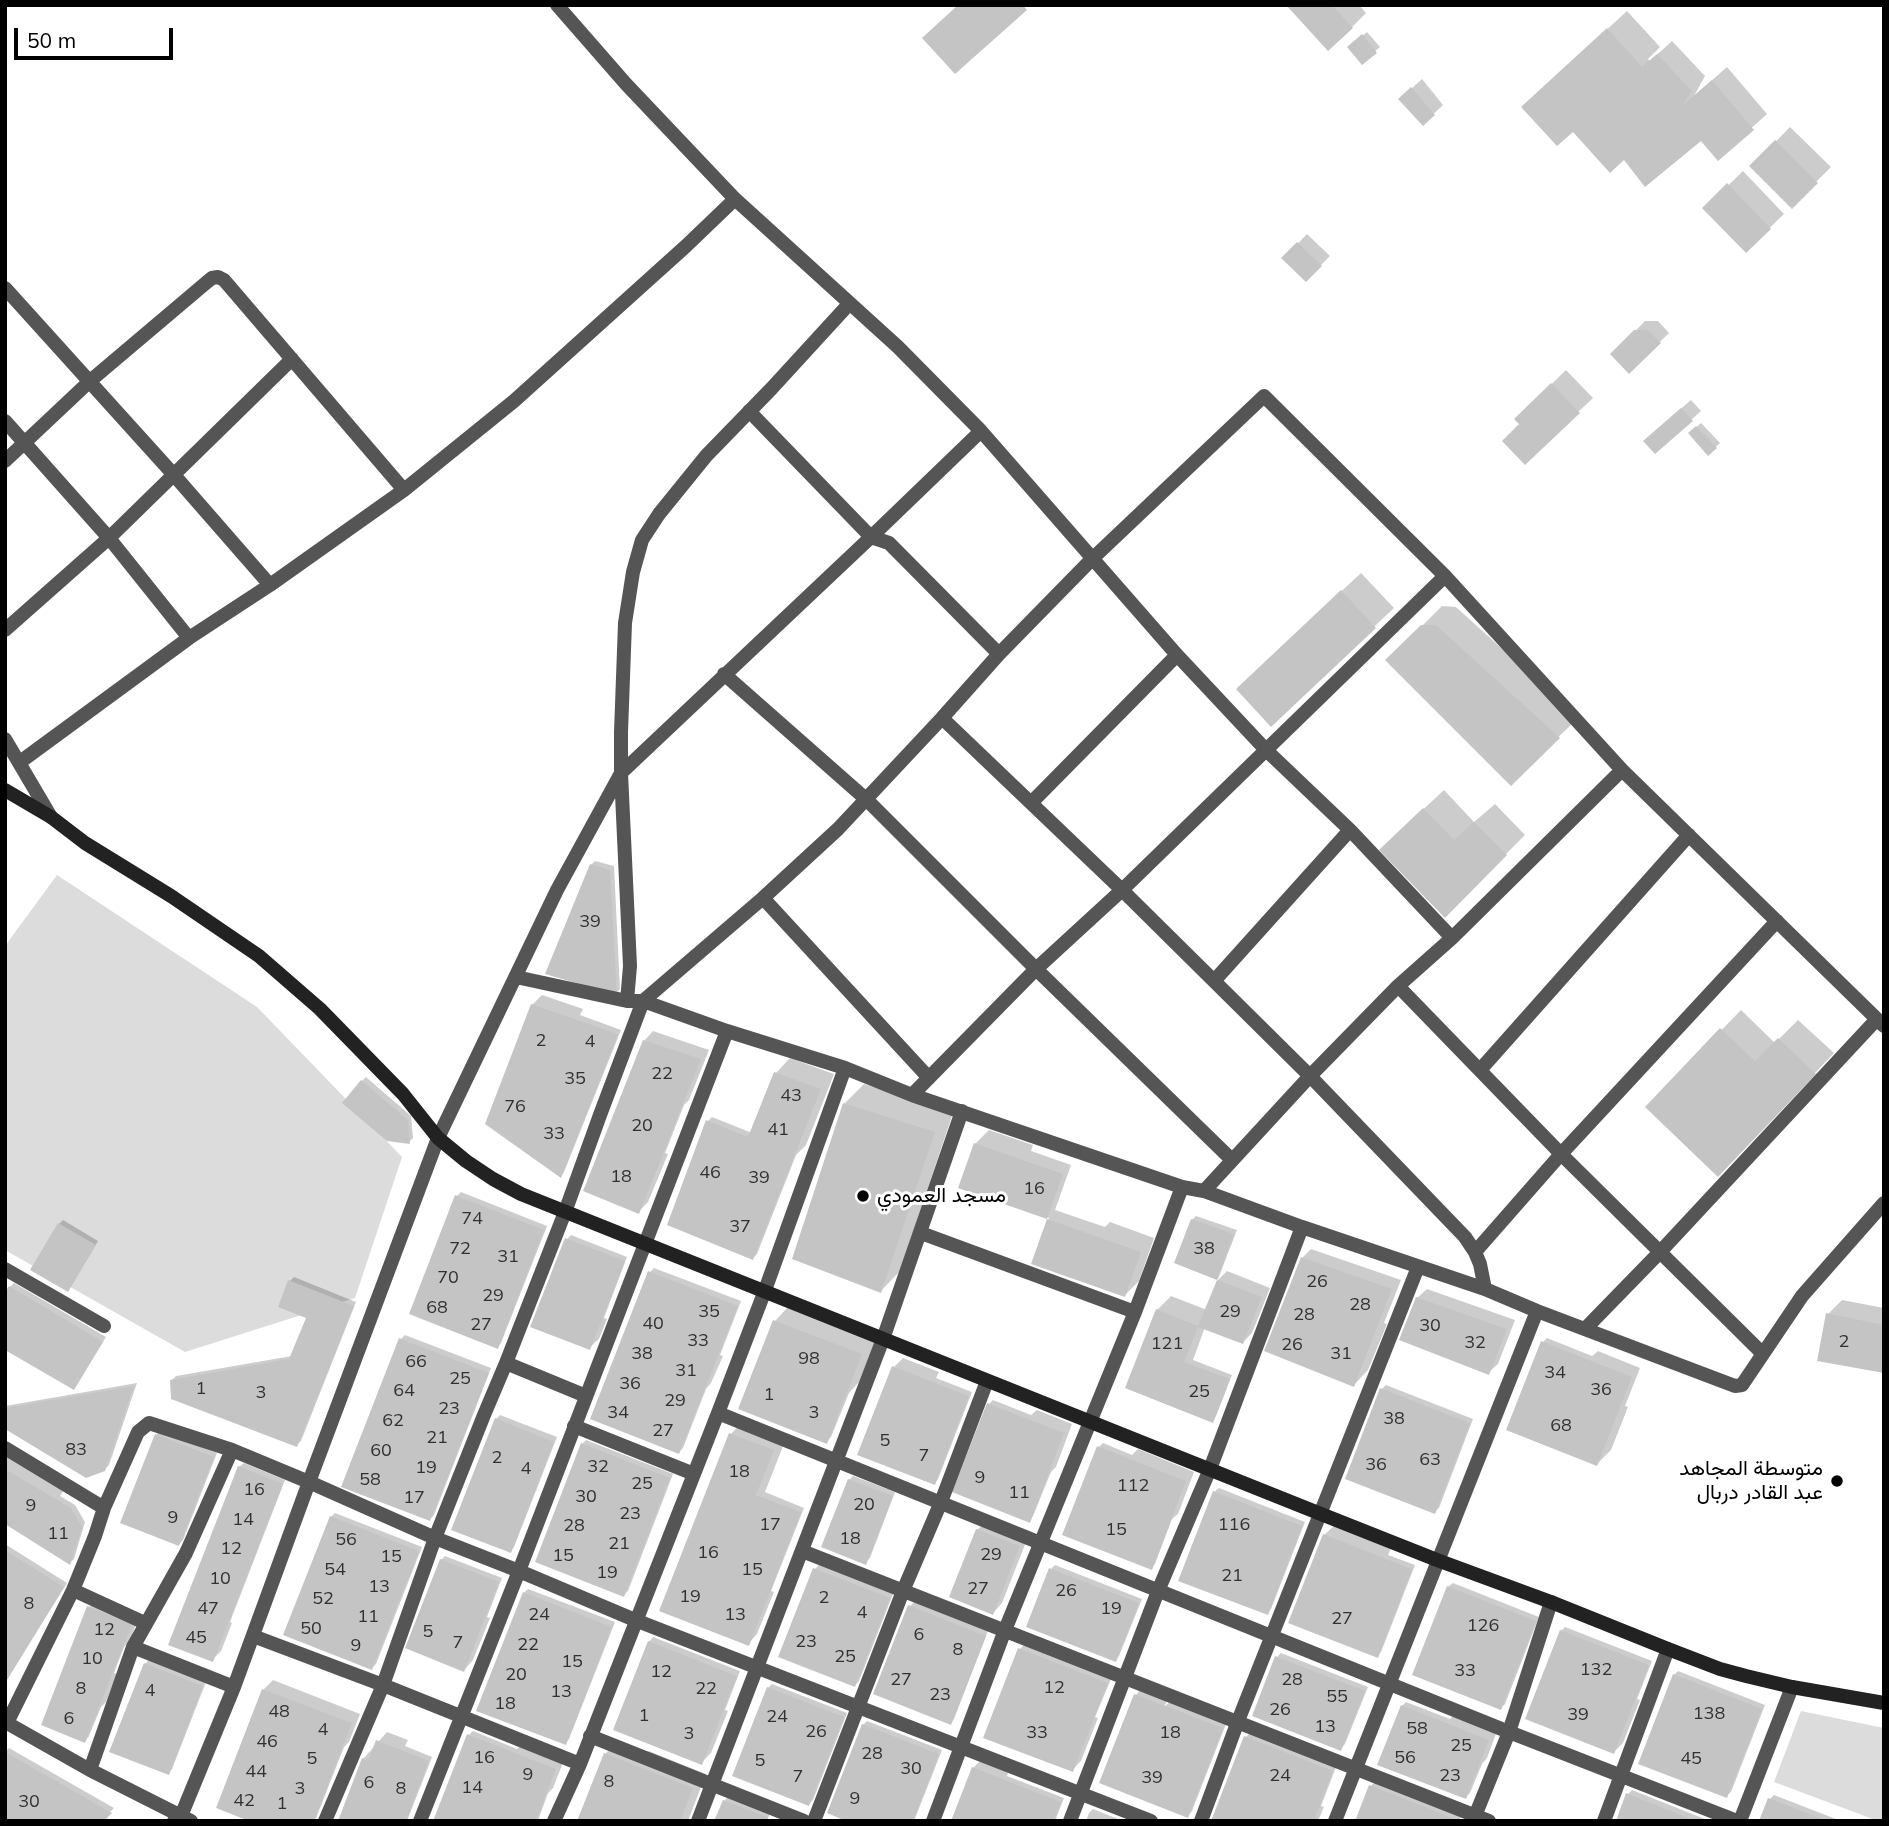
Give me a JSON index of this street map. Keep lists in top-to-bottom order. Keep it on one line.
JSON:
{"places":["مسجد العمودي","متوسطة المجاهد عبد القادر دربال"],"house_numbers":["39","2","4","22","35","43","76","20","41","33","46","18","39","16","74","37","72","38","31","70","26","29","28","68","35","29","28","40","27","30","33","2","32","121","26","38","31","98","66","31","34","25","36","1","36","64","25","3","1","29","23","34","3","38","62","68","27","21","5","83","60","7","2","63","36","32","19","4","18","9","58","25","112","16","11","30","17","20","9","23","9","14","17","116","28","15","11","18","56","21","12","16","29","15","15","54","15","19","21","10","13","27","26","19","2","52","8","47","19","4","24","13","11","27","126","50","12","5","6","45","23","7","22","9","8","25","10","15","132","33","12","20","27","28","12","8","22","4","13","23","55","18","26","48","138","39","1","24","6","13","58","4","26","33","18","3","46","25","28","16","56","5","45","5","30","44","9","24","23","7","39","8","6","14","3","8","9","42","30","1"],"scale_bar":"50 m"}
